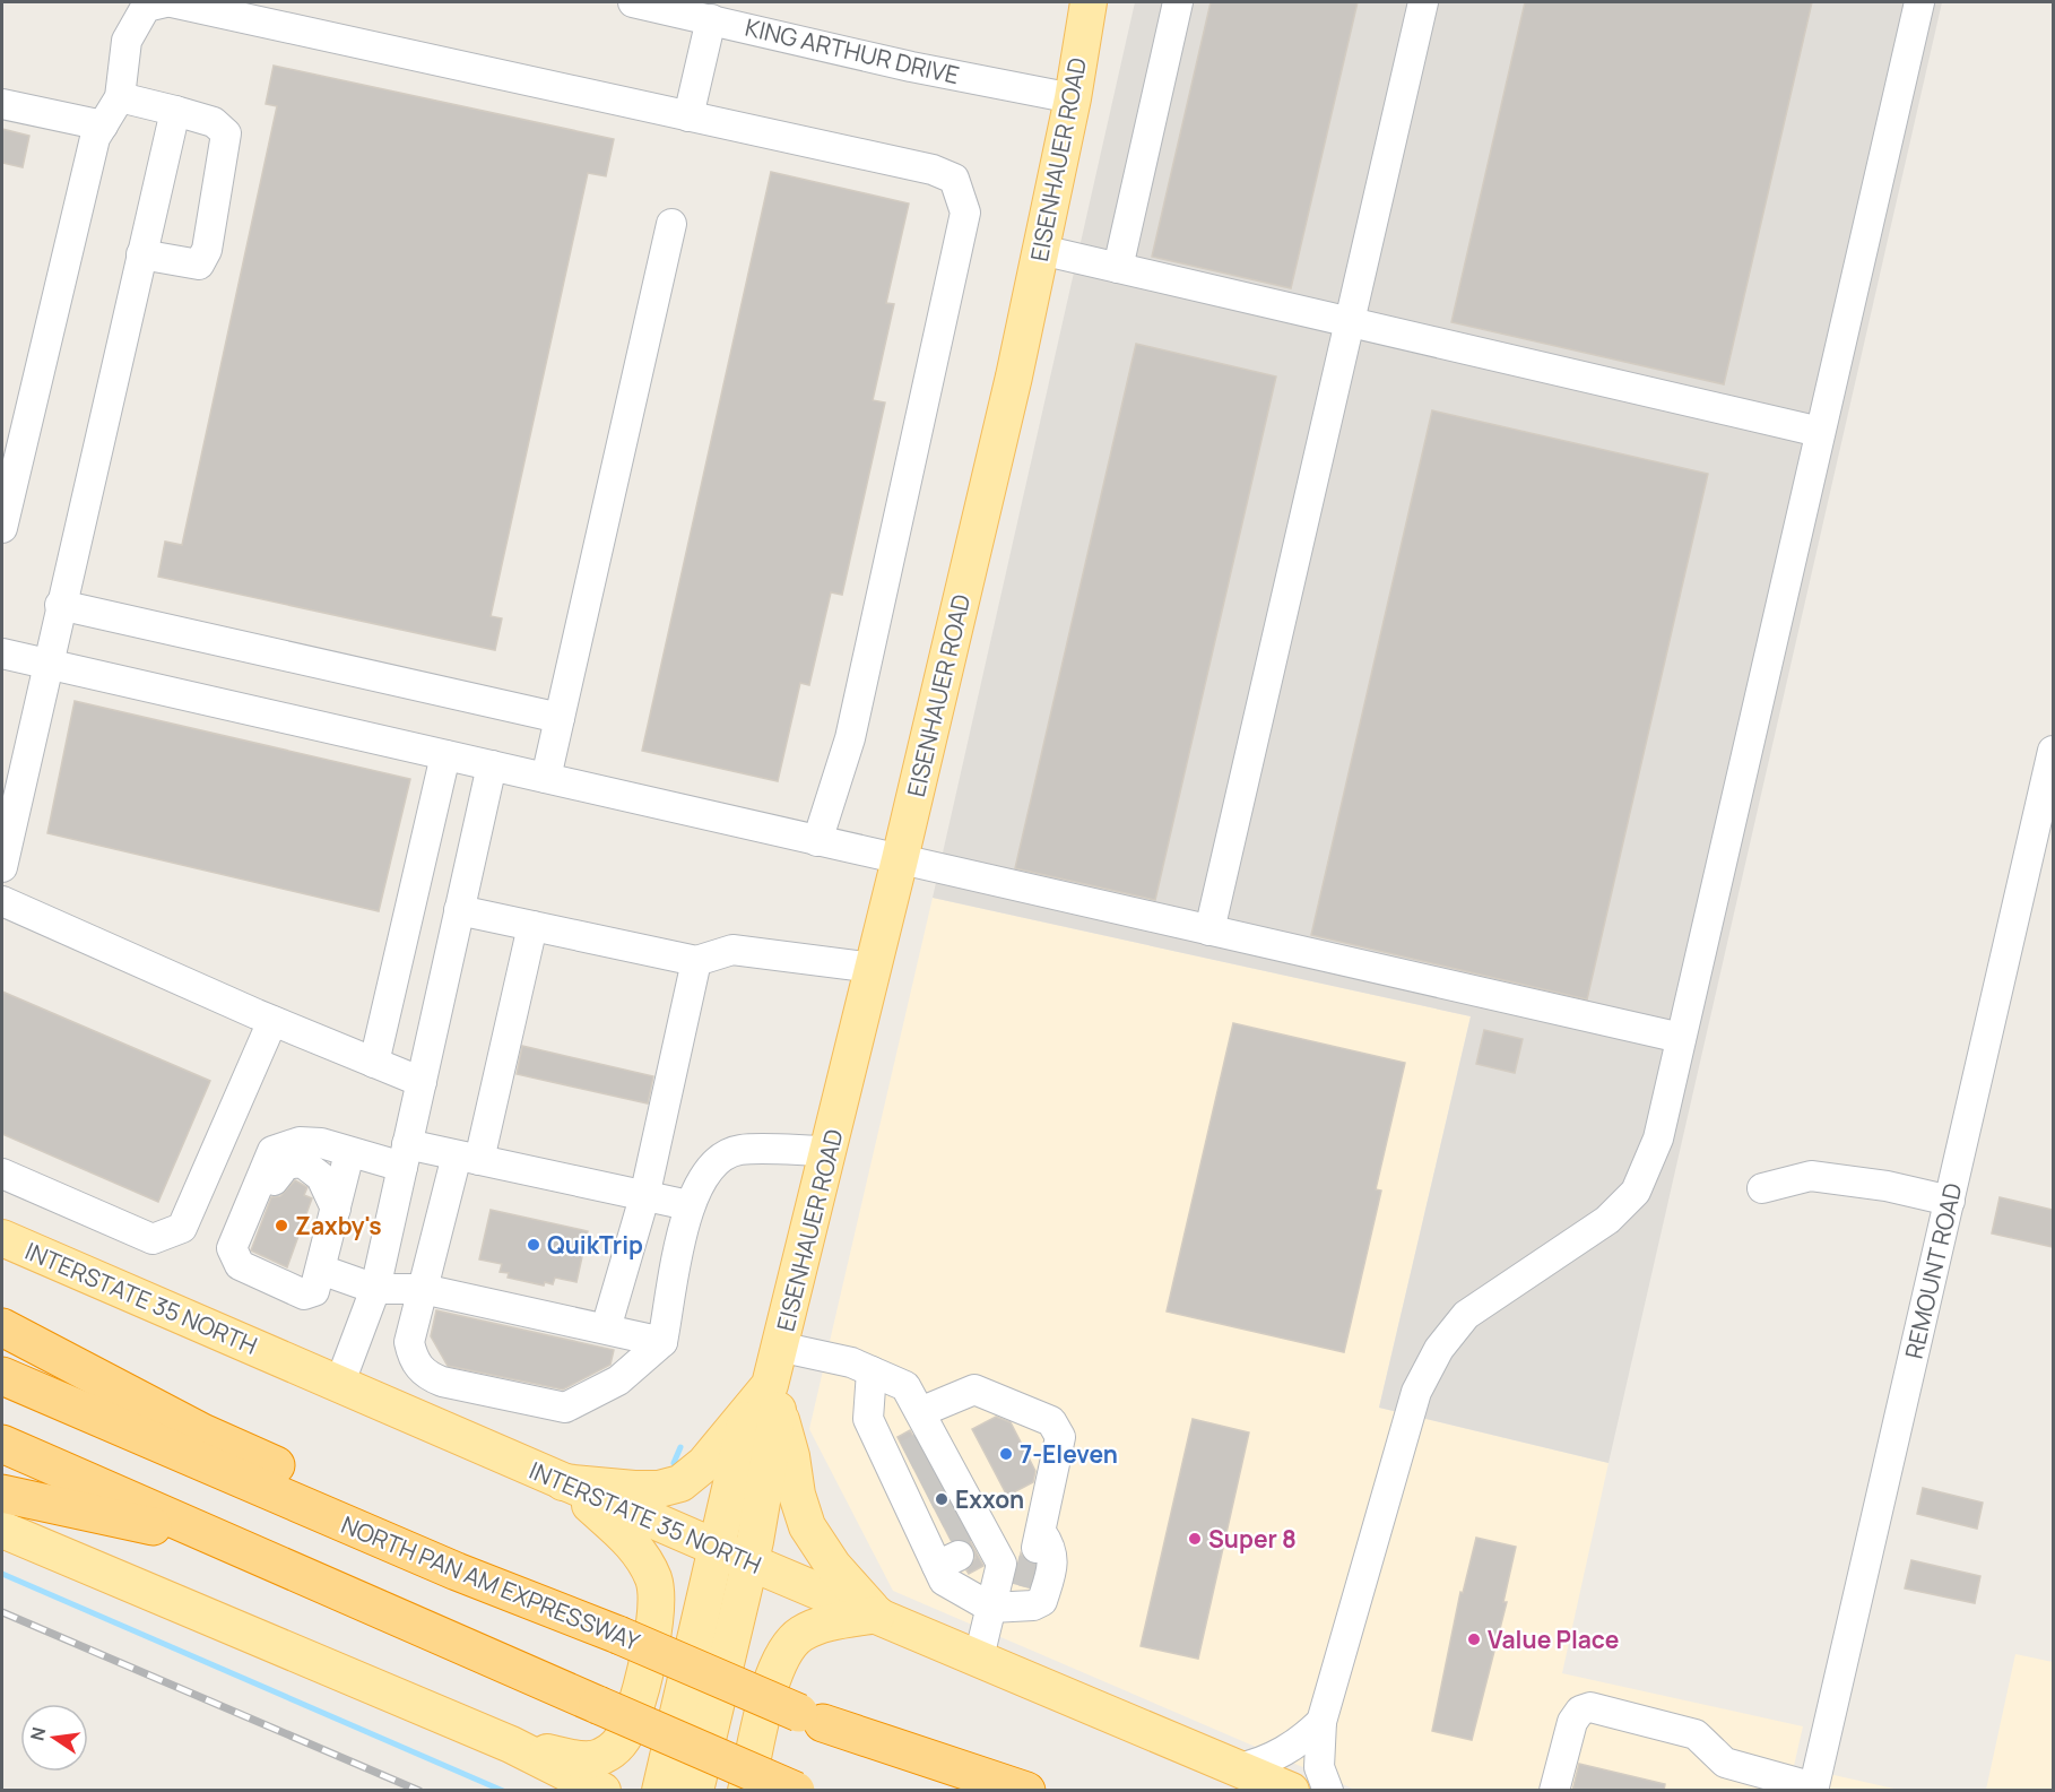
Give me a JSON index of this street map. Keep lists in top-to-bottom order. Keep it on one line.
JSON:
{"streets":{"highway":["NORTH PAN AM EXPRESSWAY"],"main road":["EISENHAUER ROAD","INTERSTATE 35 NORTH"],"street":["KING ARTHUR DRIVE","REMOUNT ROAD"]},"crossings":[["KING ARTHUR DRIVE","EISENHAUER ROAD"],["EISENHAUER ROAD","INTERSTATE 35 NORTH"]],"places":["Zaxby's","QuikTrip","7-Eleven","Exxon","Super 8","Value Place"],"north":"left"}
